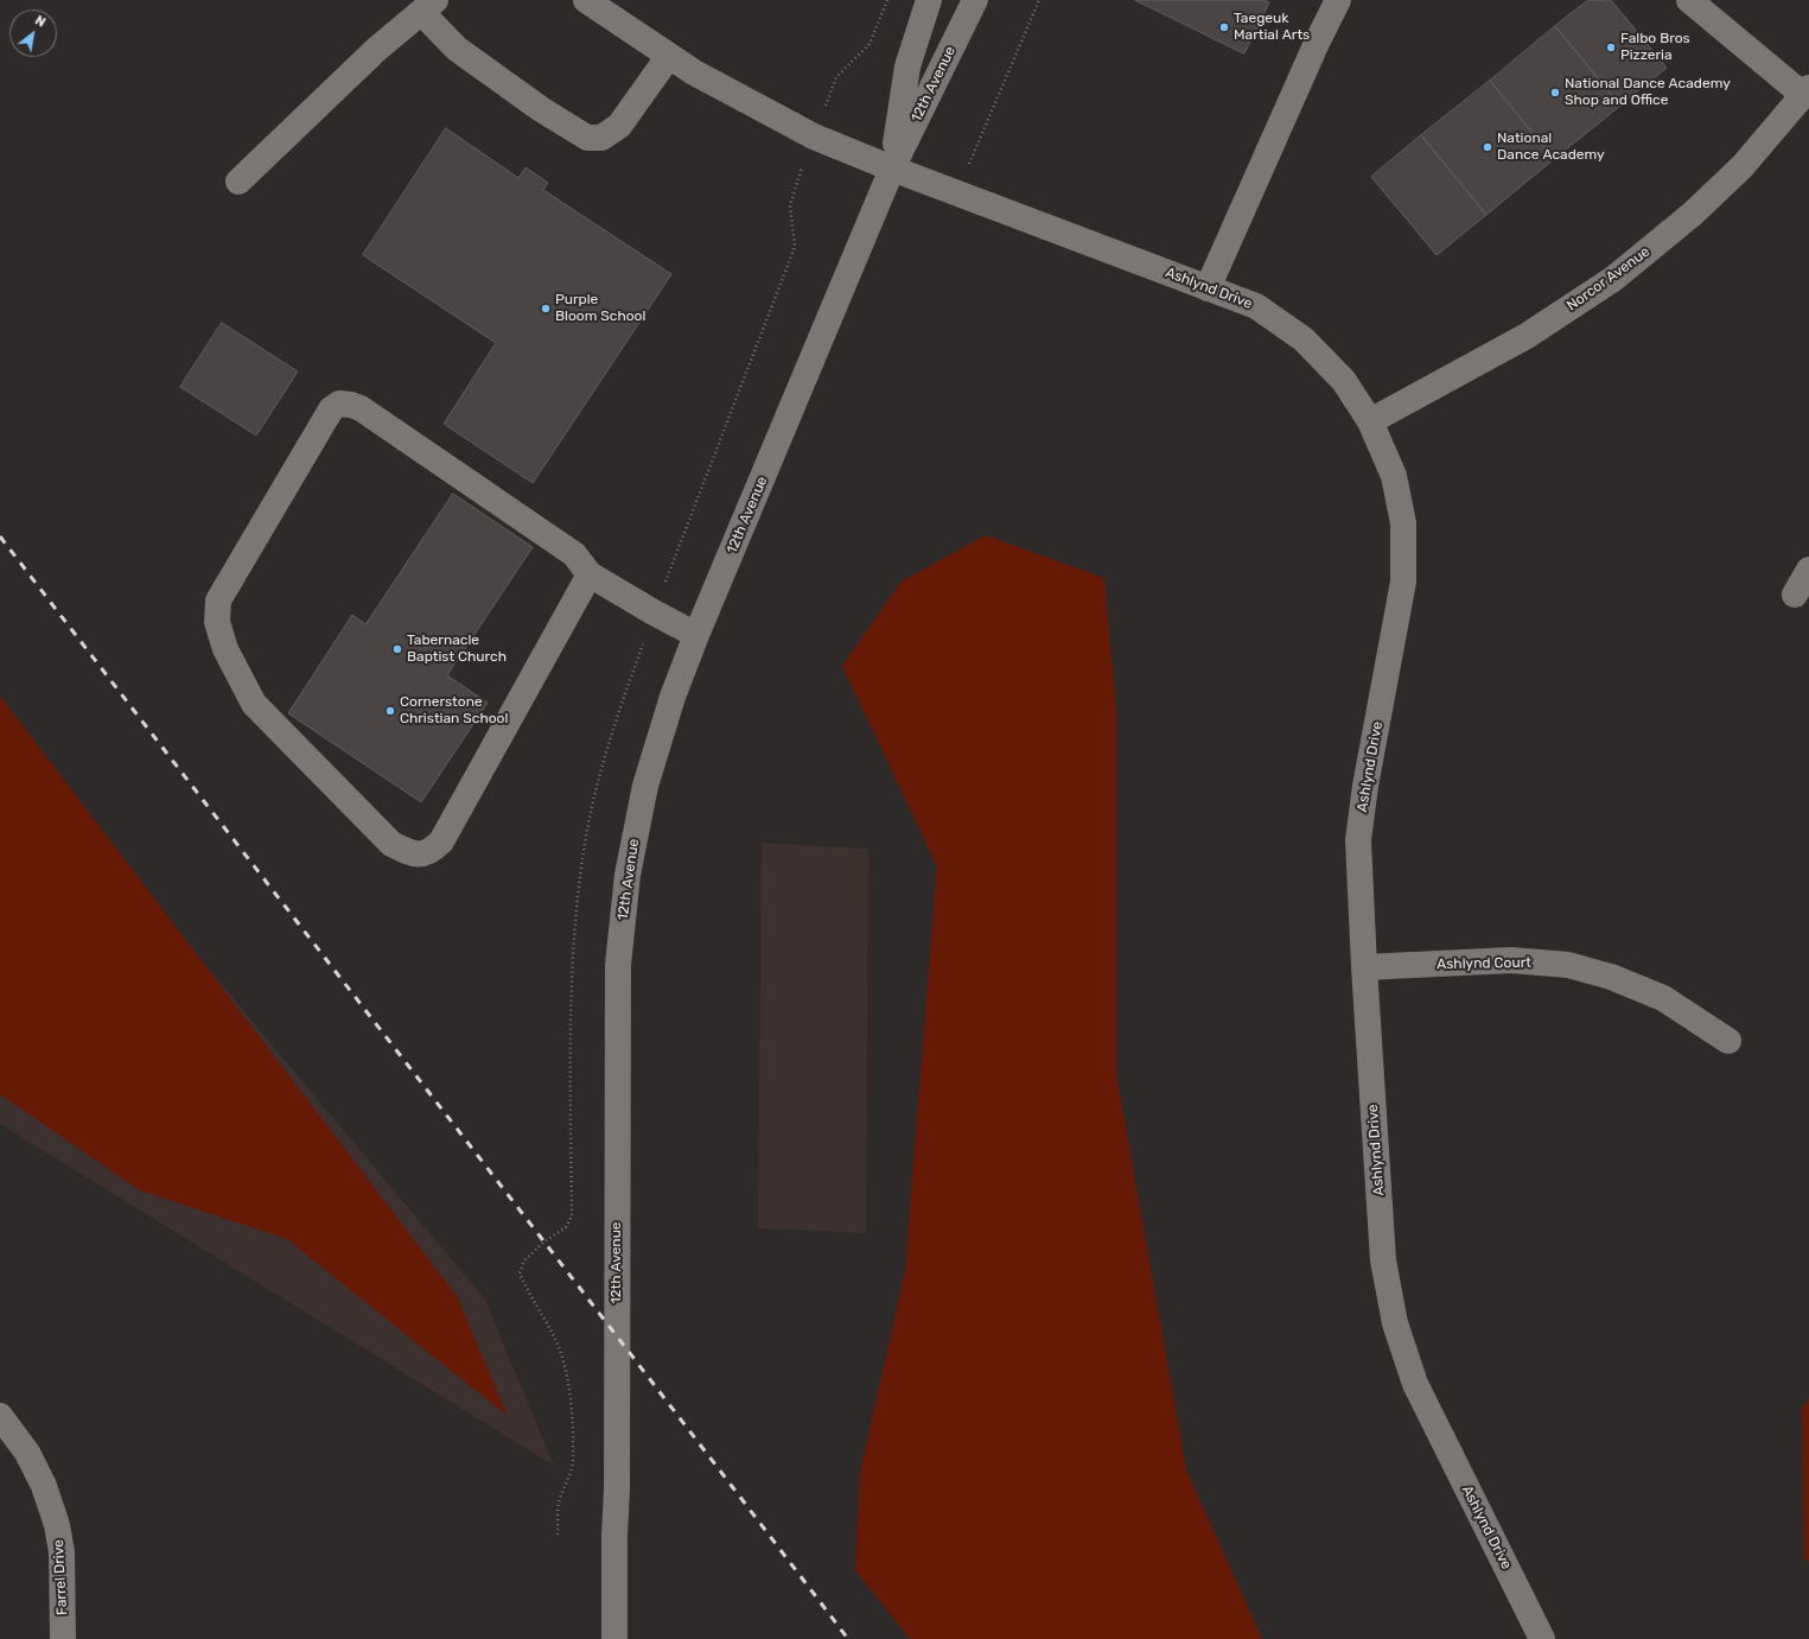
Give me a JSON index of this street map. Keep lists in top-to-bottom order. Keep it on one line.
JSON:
{"streets":{"street":["12th Avenue","Norcor Avenue","Ashlynd Drive","Ashlynd Court","Farrel Drive"]},"crossings":[["12th Avenue","Ashlynd Drive"],["Norcor Avenue","Ashlynd Drive"],["Ashlynd Drive","Ashlynd Court"]],"places":["Taegeuk Martial Arts","Falbo Bros Pizzeria","National Dance Academy Shop and Office","National Dance Academy","Purple Bloom School","Tabernacle Baptist Church","Cornerstone Christian School"],"north":"top right"}
